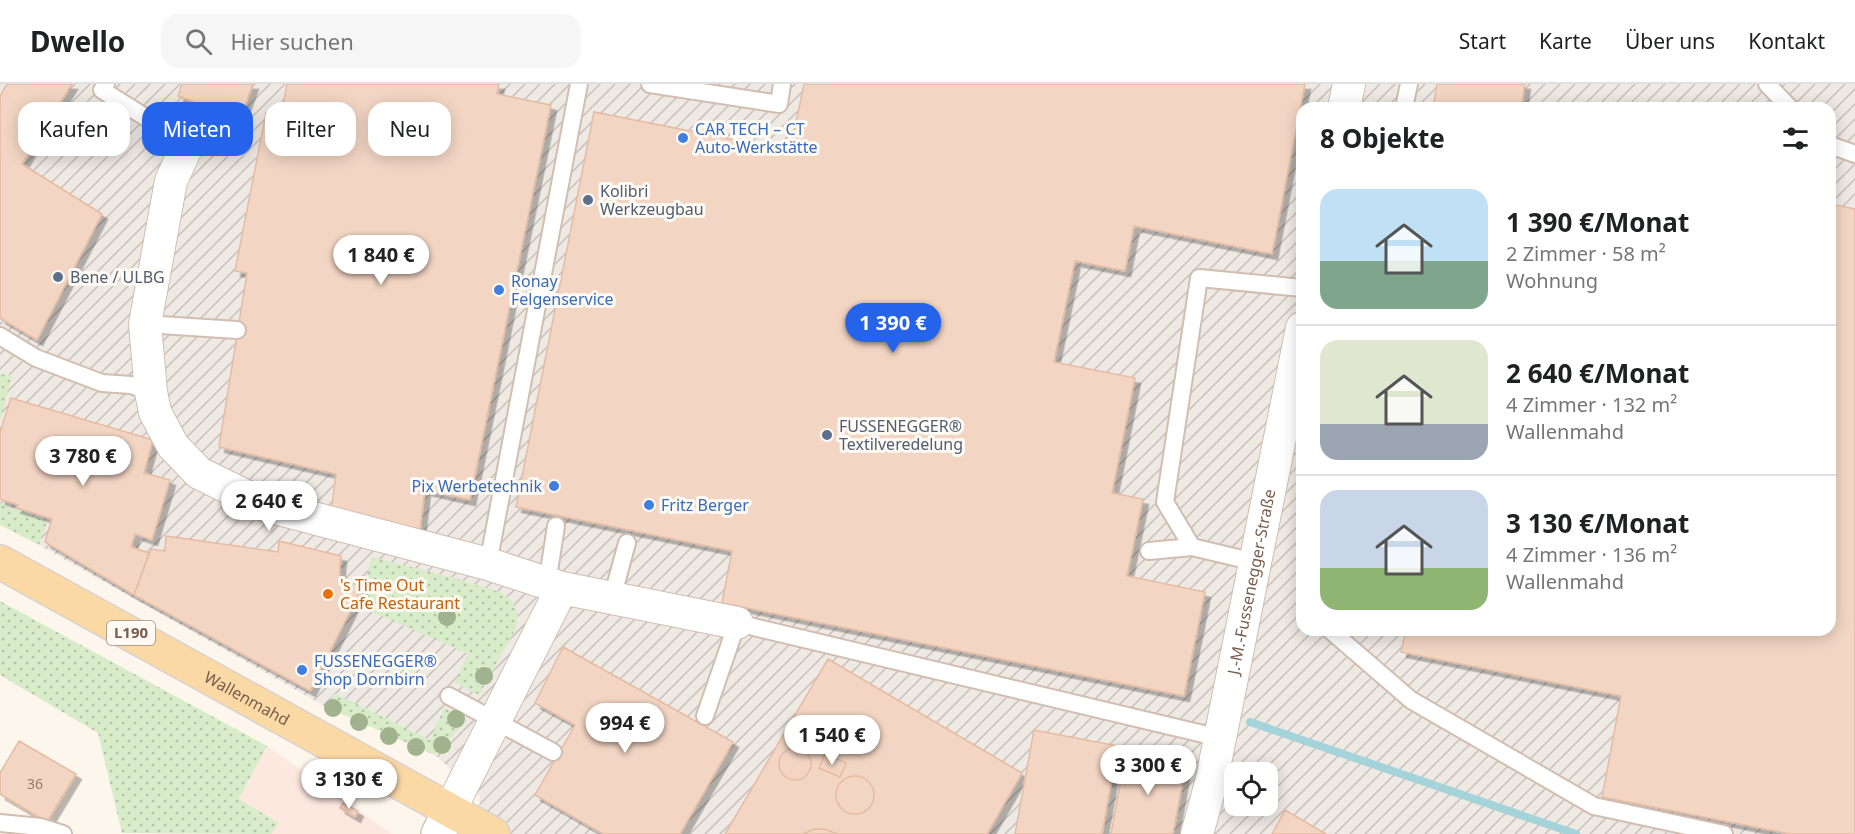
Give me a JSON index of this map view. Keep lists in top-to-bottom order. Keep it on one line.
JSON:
{"streets":{"main road":["L190","Wallenmahd"],"street":["J.-M.-Fussenegger-Straße"]},"places":["CAR TECH – CT Auto-Werkstätte","Kolibri Werkzeugbau","Bene / ULBG","Ronay Felgenservice","FUSSENEGGER® Textilveredelung","Pix Werbetechnik","Fritz Berger","'s Time Out Cafe Restaurant","FUSSENEGGER® Shop Dornbirn"],"house_numbers":["36"],"page":{"header":"Dwello","search":"Hier suchen","nav":["Start","Karte","Über uns","Kontakt"],"chip":["Kaufen","Mieten","Filter","Neu"],"heading":"8 Objekte","list":[{"name":"1 390 €/Monat","note":"2 Zimmer · 58 m² · Wohnung"},{"name":"2 640 €/Monat","note":"4 Zimmer · 132 m² · Wallenmahd"},{"name":"3 130 €/Monat","note":"4 Zimmer · 136 m² · Wallenmahd"}],"price":["1 840 €","1 390 €","3 780 €","2 640 €","994 €","1 540 €","3 300 €","3 130 €"]}}
